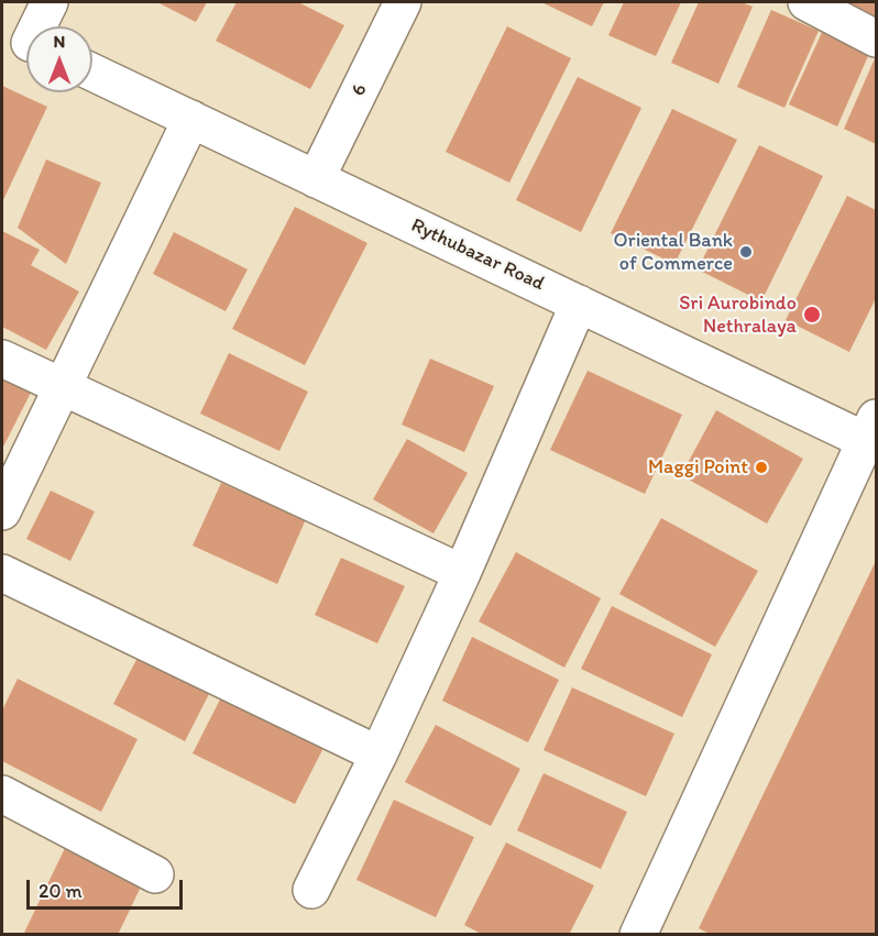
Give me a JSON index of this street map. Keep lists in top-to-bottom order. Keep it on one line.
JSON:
{"streets":{"street":["6","Rythubazar Road"]},"crossings":[["6","Rythubazar Road"]],"places":["Oriental Bank of Commerce","Sri Aurobindo Nethralaya","Maggi Point"],"scale_bar":"20 m","north":"top"}
